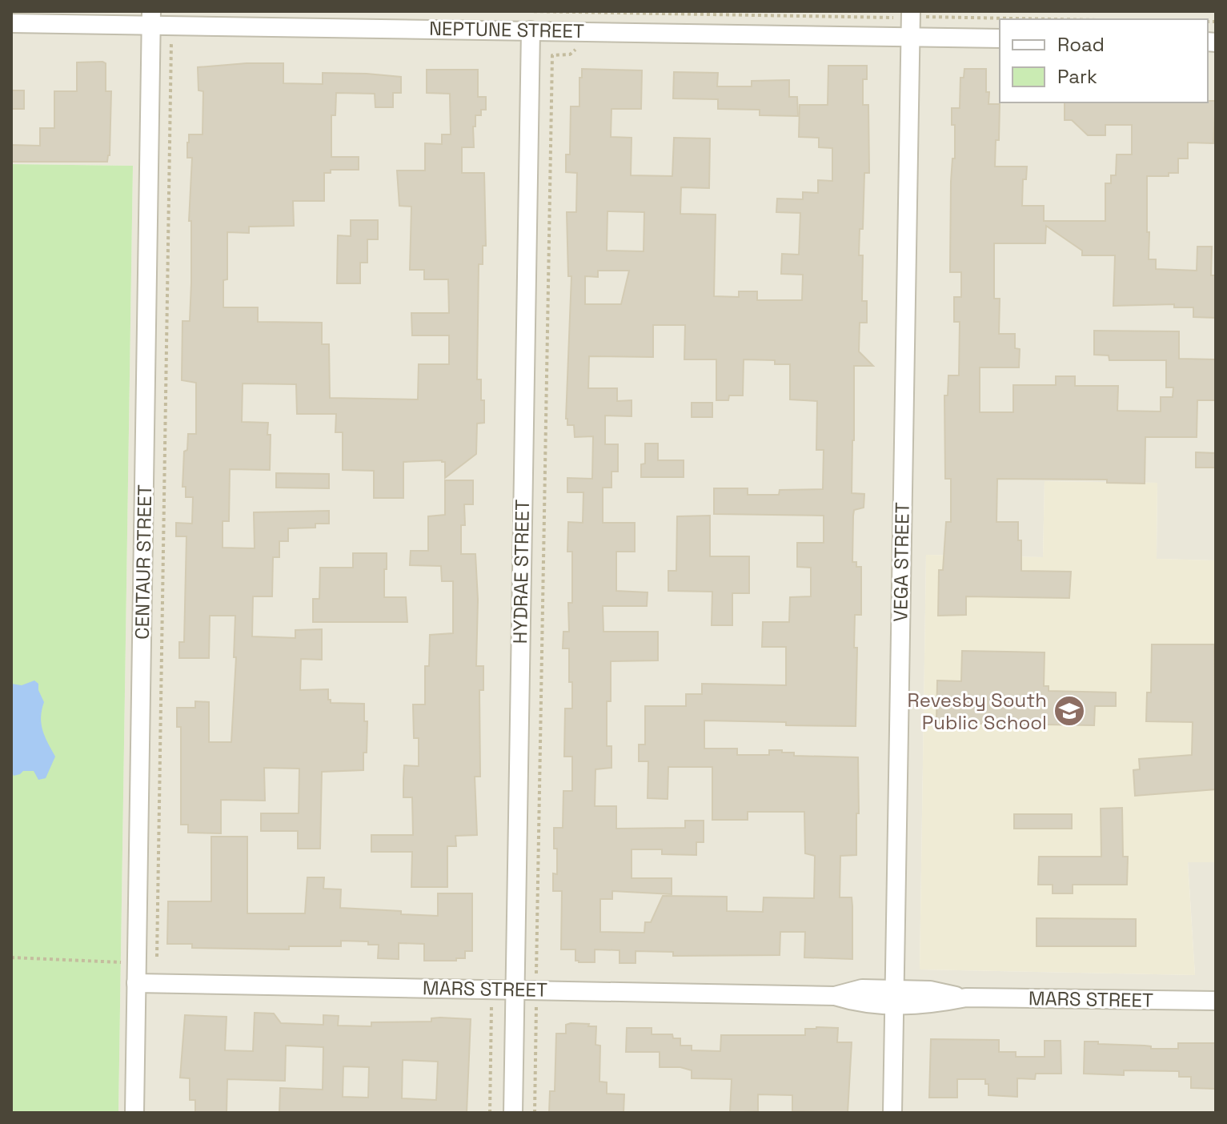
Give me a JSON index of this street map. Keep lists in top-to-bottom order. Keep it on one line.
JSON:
{"streets":{"street":["NEPTUNE STREET","CENTAUR STREET","VEGA STREET","HYDRAE STREET","MARS STREET"]},"crossings":[["NEPTUNE STREET","CENTAUR STREET"],["NEPTUNE STREET","VEGA STREET"],["NEPTUNE STREET","HYDRAE STREET"],["CENTAUR STREET","MARS STREET"],["VEGA STREET","MARS STREET"],["HYDRAE STREET","MARS STREET"]],"places":{"school or university":["Revesby South Public School"]},"legend":["Road","Park"]}
